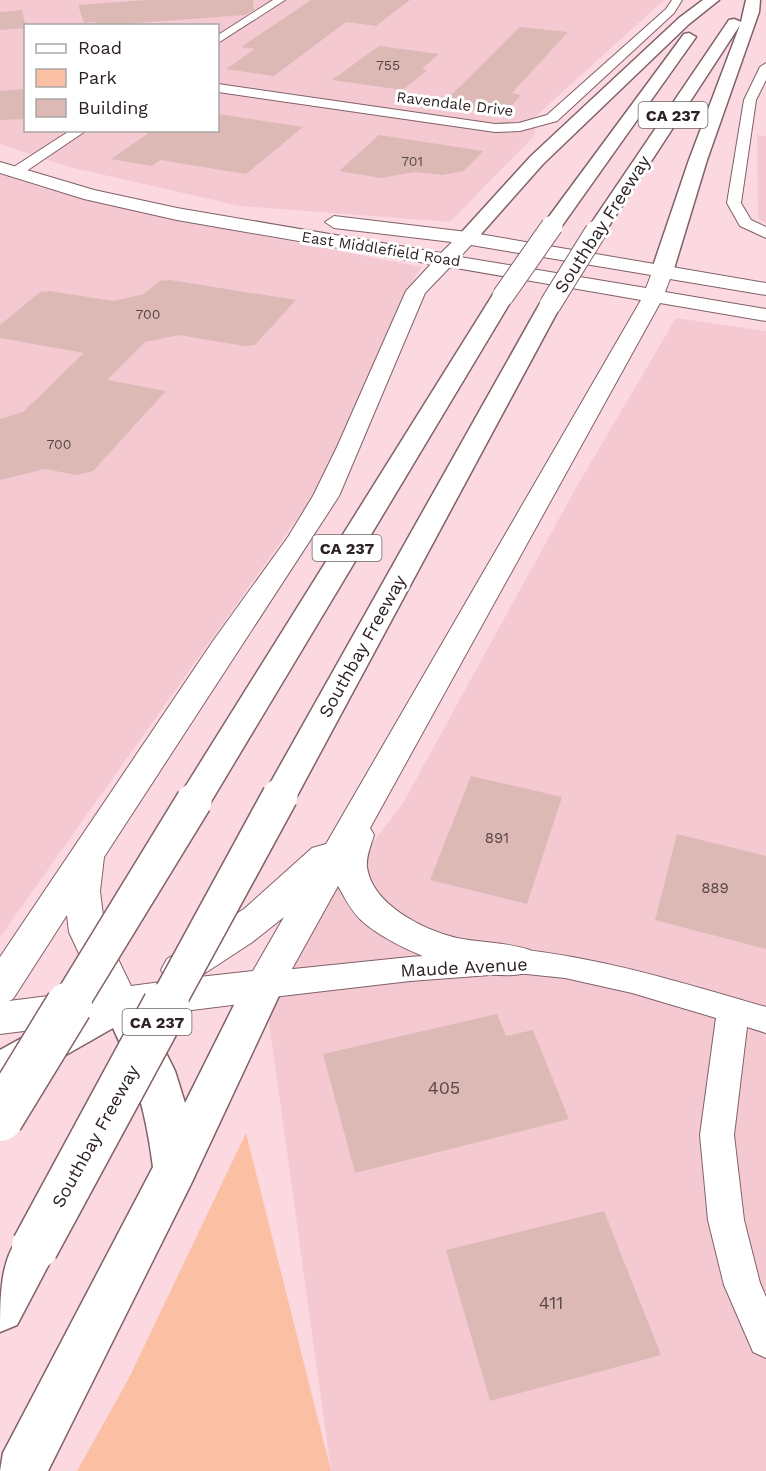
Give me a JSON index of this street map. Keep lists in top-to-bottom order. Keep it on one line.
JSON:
{"streets":{"highway":["CA 237","Southbay Freeway"],"main road":["East Middlefield Road"],"street":["Ravendale Drive","Maude Avenue"]},"house_numbers":["755","701","700","700","891","889","405","411"],"legend":["Road","Park","Building"]}
